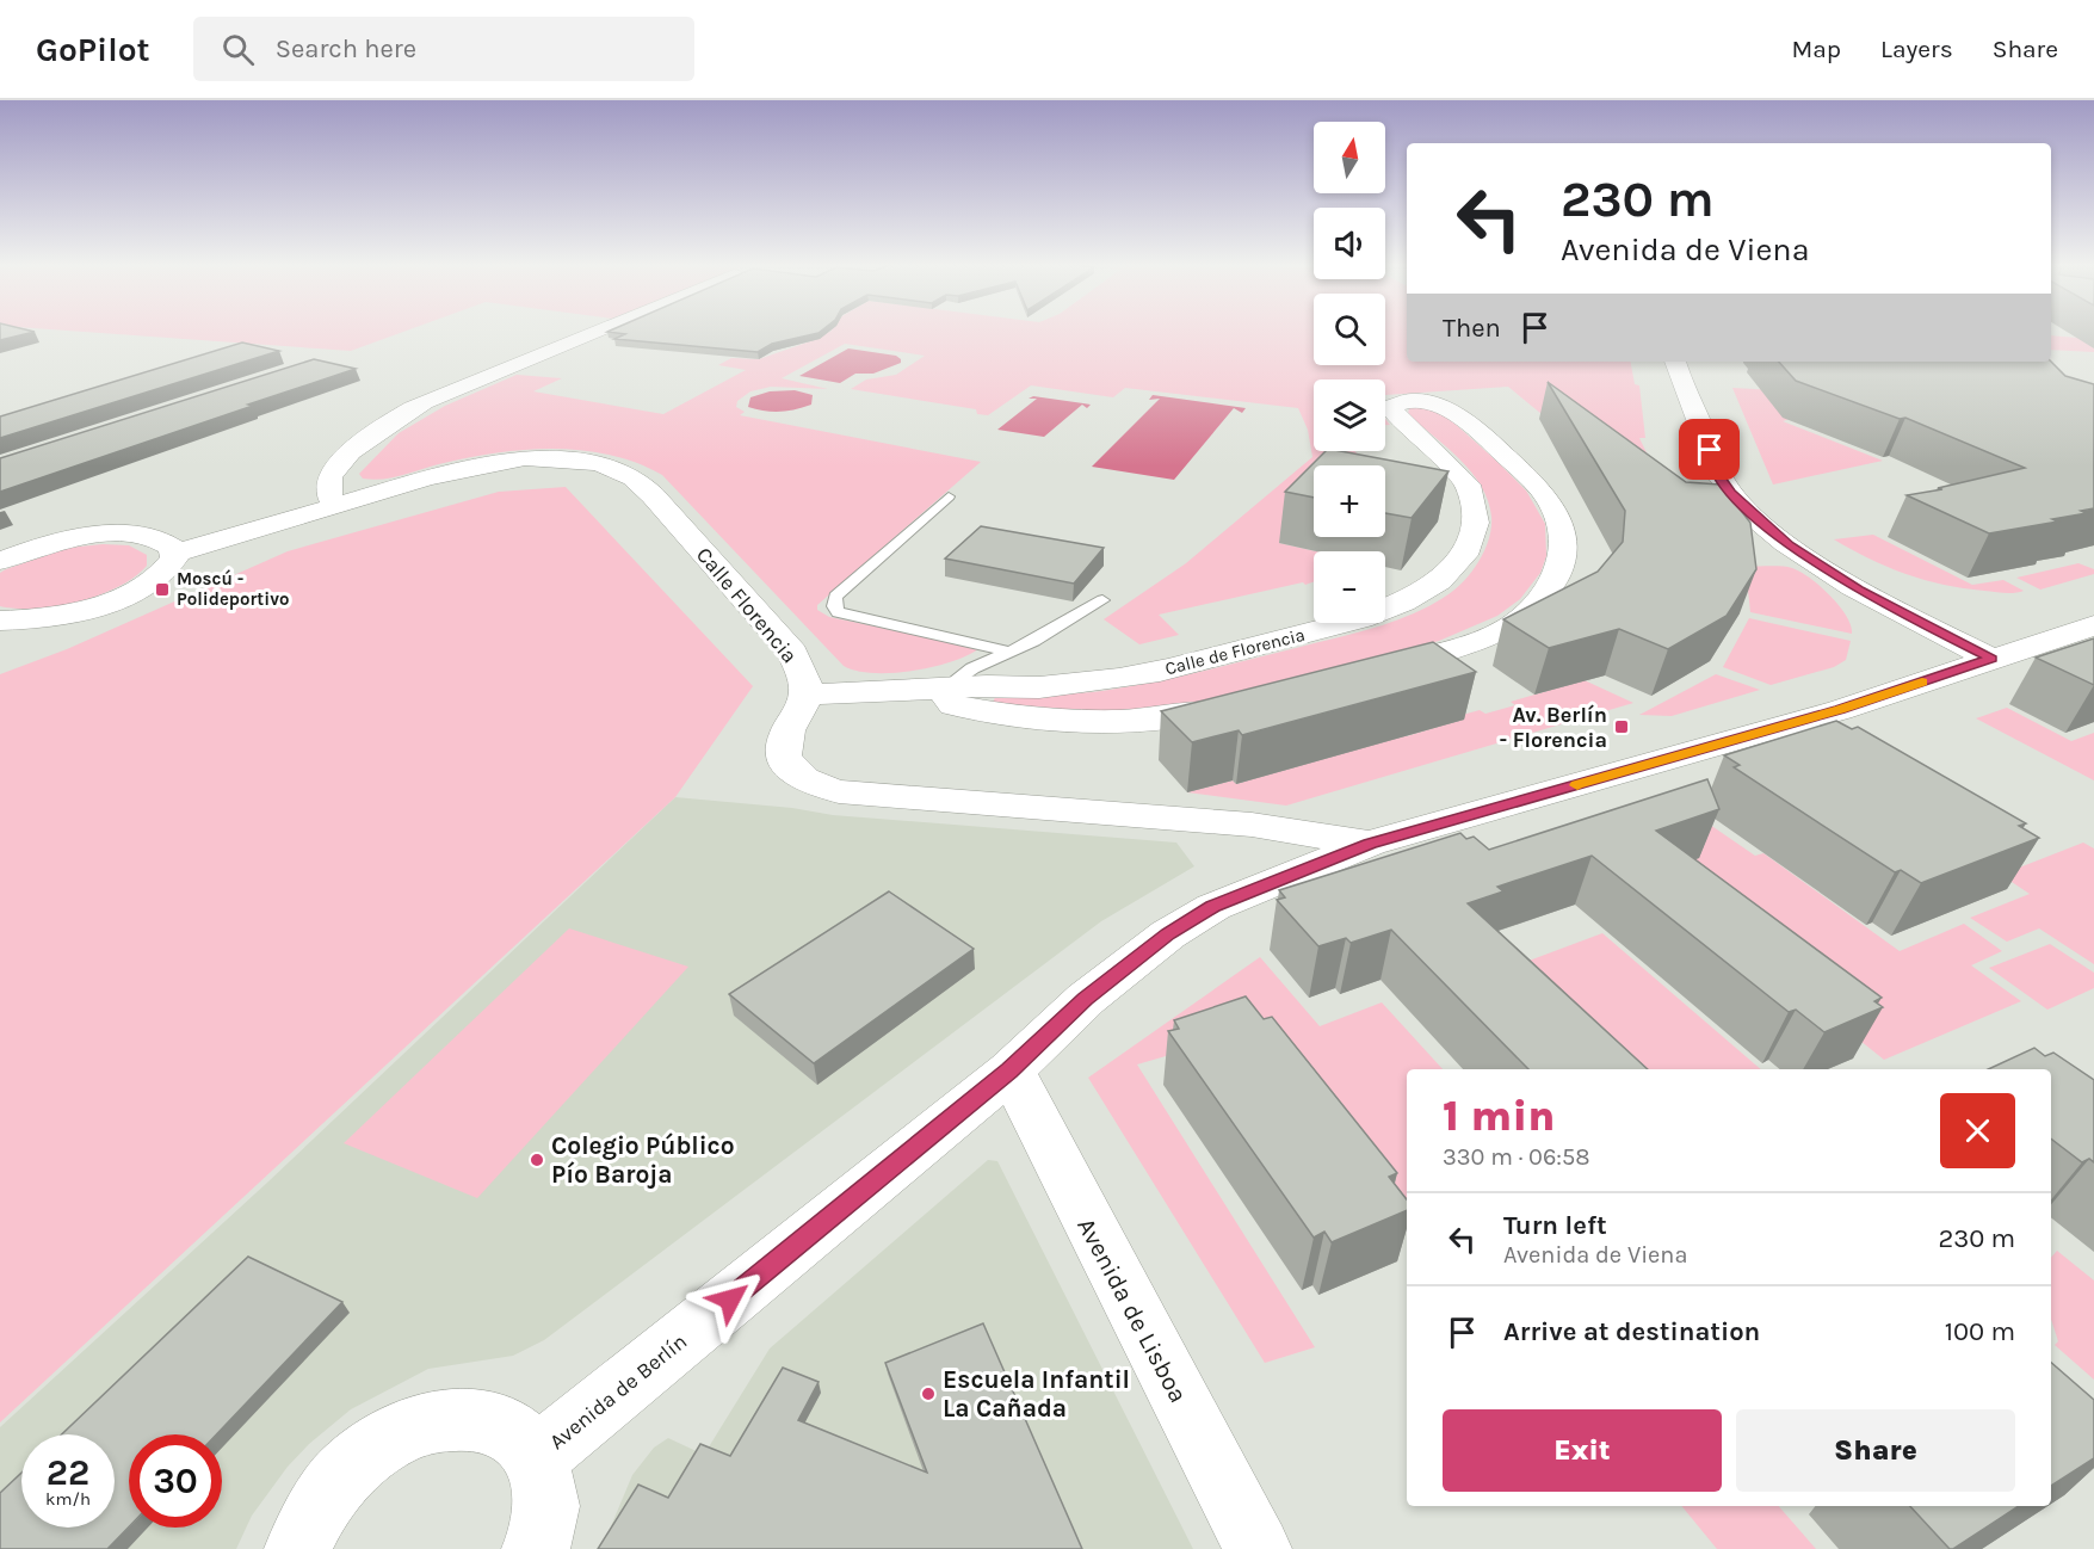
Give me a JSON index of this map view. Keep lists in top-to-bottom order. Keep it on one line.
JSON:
{"streets":{"street":["Calle Florencia","Calle de Florencia","Avenida de Lisboa","Avenida de Berlín"]},"crossings":[["Calle Florencia","Calle de Florencia"],["Avenida de Lisboa","Avenida de Berlín"]],"places":{"transit":["Moscú - Polideportivo","Av. Berlín - Florencia"],"other":["Colegio Público Pío Baroja","Escuela Infantil La Cañada"]},"north":"top","page":{"header":"GoPilot","search":"Search here","nav":["Map","Layers","Share"],"map_buttons":["+","−"],"turn":["230 m","Avenida de Viena"],"then":"Then","heading":["1 min","330 m · 06:58"],"list":[{"name":"Turn left","note":"Avenida de Viena","value":"230 m"},{"name":"Arrive at destination","value":"100 m"}],"buttons":["Exit","Share"],"speed":"22 km/h","limit":"30"}}
